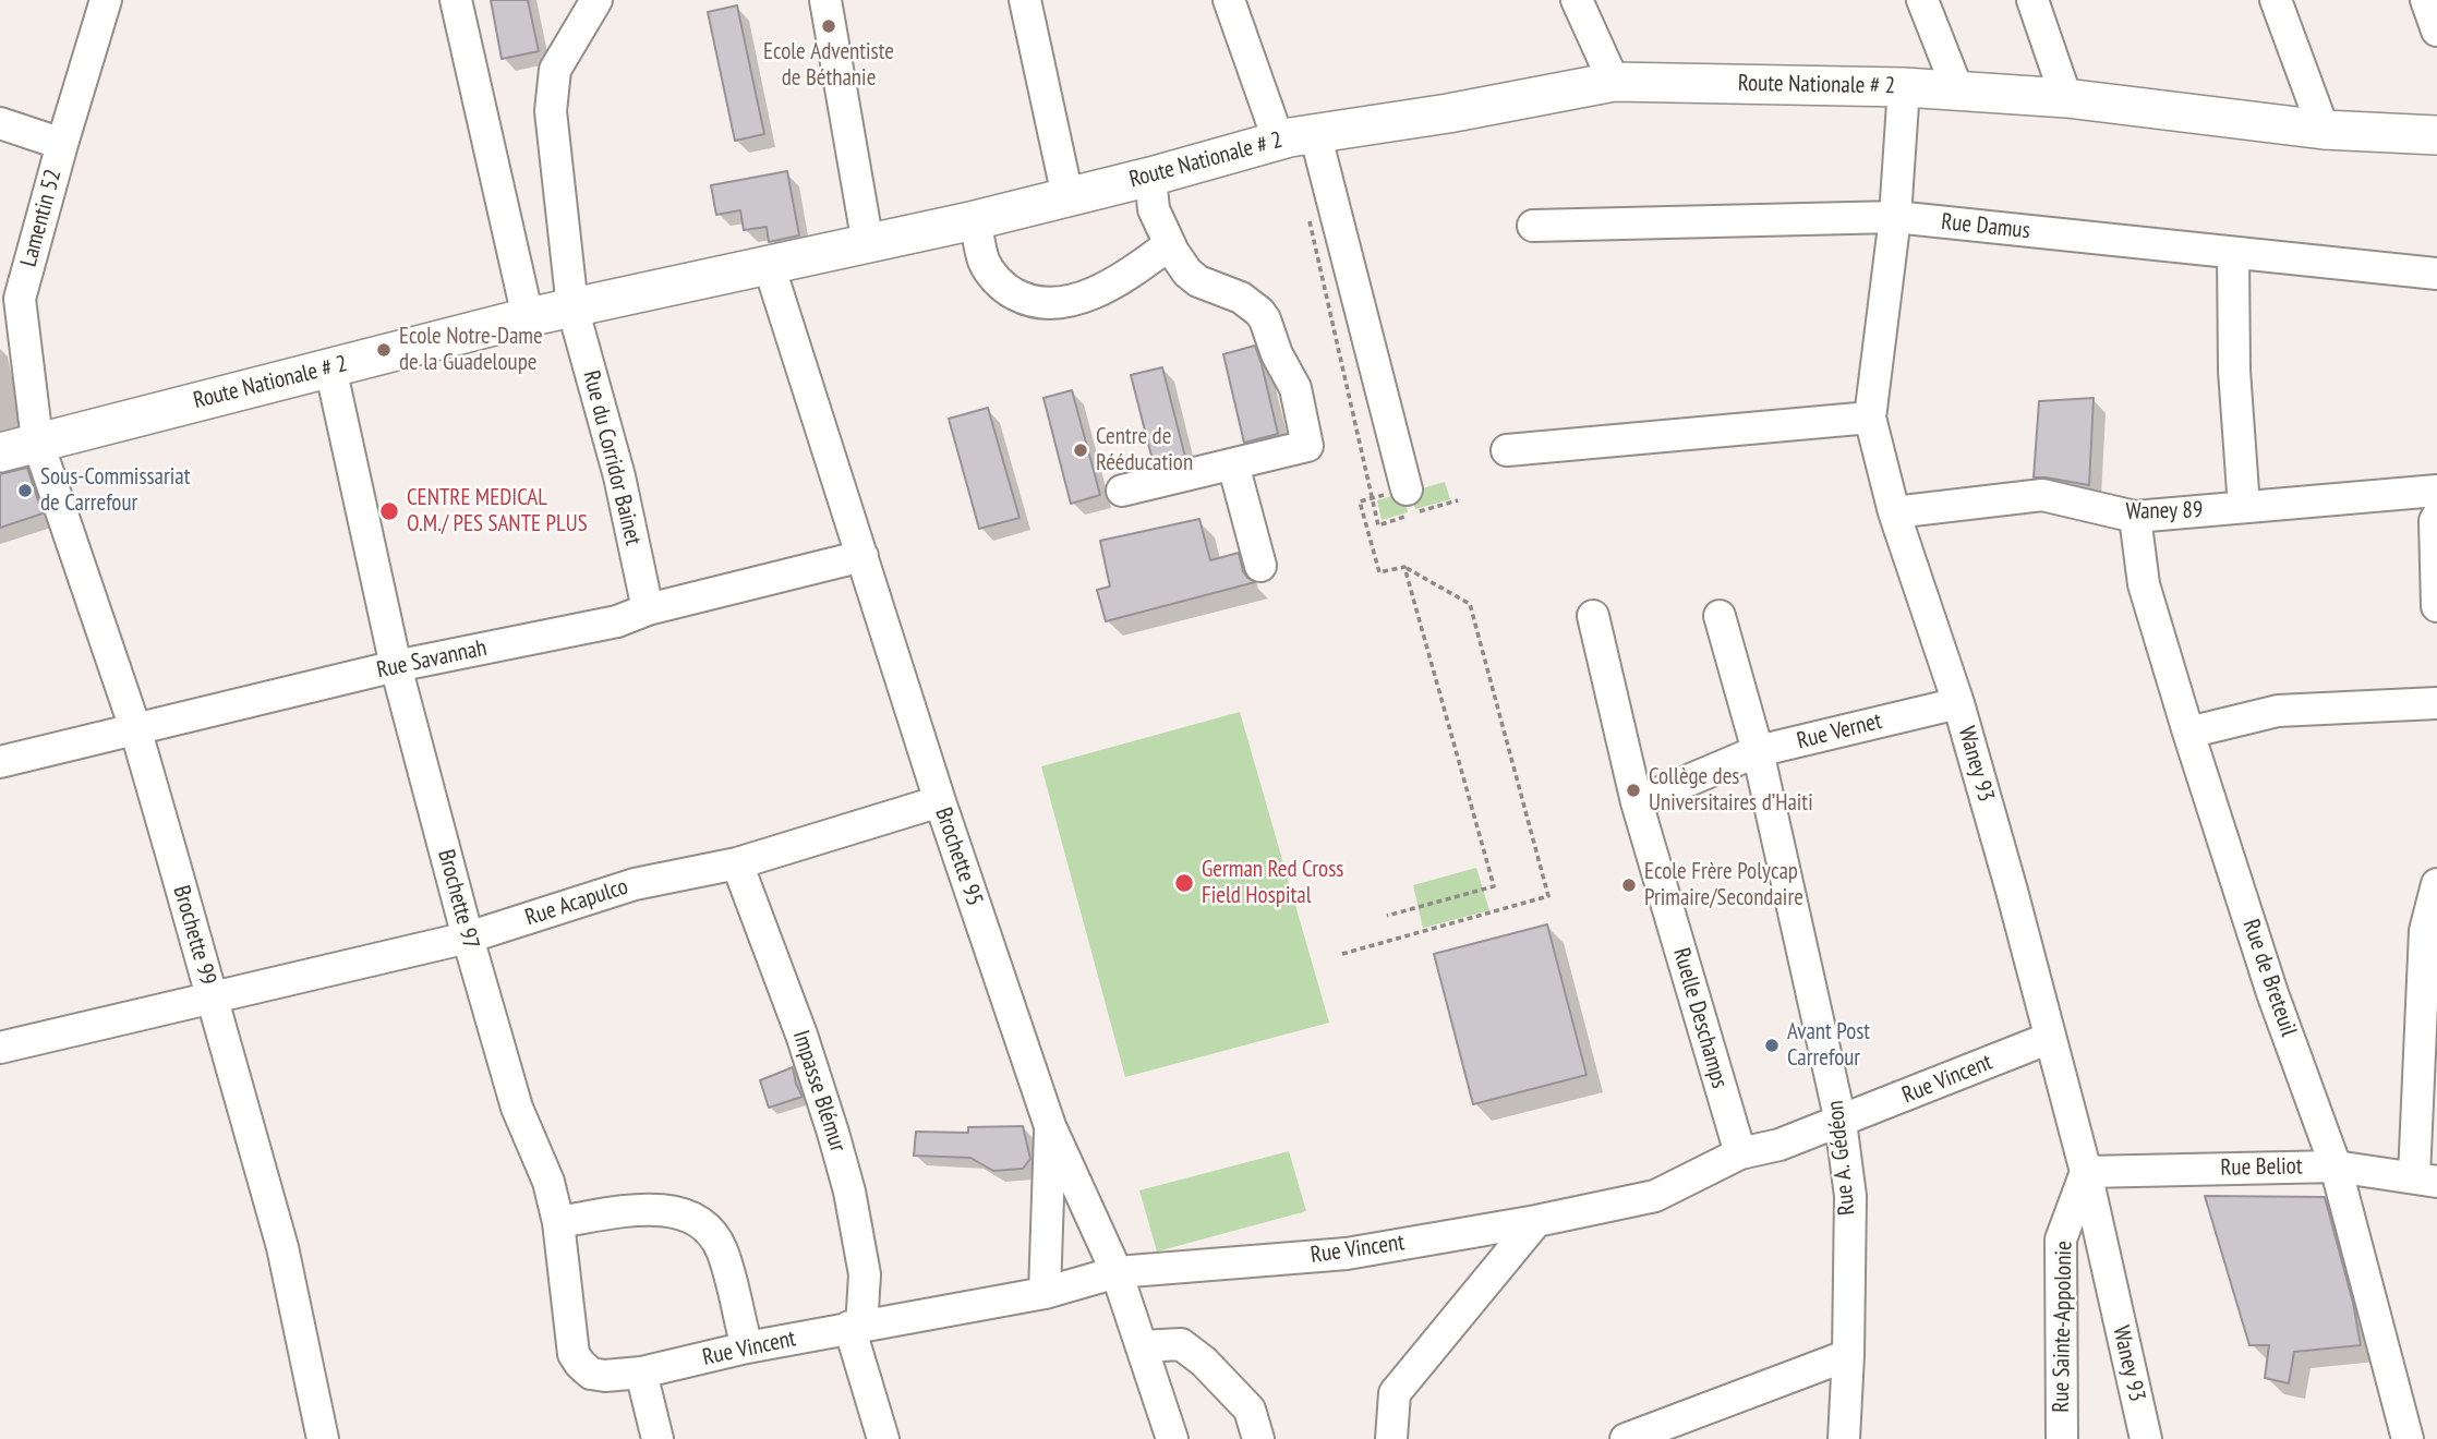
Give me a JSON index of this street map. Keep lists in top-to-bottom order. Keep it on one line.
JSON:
{"streets":{"main road":["Route Nationale # 2"],"street":["Lamentin 52","Rue Damus","Rue du Corridor Bainet","Waney 89","Rue Savannah","Rue Vernet","Waney 93","Brochette 95","Brochette 97","Rue Acapulco","Brochette 99","Rue de Breteuil","Ruelle Deschamps","Rue Vincent","Impasse Blémur","Rue A. Gédéon","Rue Beliot","Rue Sainte-Appolonie"]},"crossings":[["Route Nationale # 2","Lamentin 52"],["Route Nationale # 2","Rue du Corridor Bainet"],["Route Nationale # 2","Waney 93"],["Route Nationale # 2","Brochette 95"],["Route Nationale # 2","Brochette 97"],["Route Nationale # 2","Brochette 99"],["Lamentin 52","Brochette 99"],["Rue Damus","Waney 93"],["Rue du Corridor Bainet","Rue Savannah"],["Waney 89","Waney 93"],["Waney 89","Rue de Breteuil"],["Rue Savannah","Brochette 95"],["Rue Savannah","Brochette 97"],["Rue Savannah","Brochette 99"],["Rue Vernet","Waney 93"],["Rue Vernet","Ruelle Deschamps"],["Rue Vernet","Rue A. Gédéon"],["Waney 93","Rue Vincent"],["Waney 93","Rue Beliot"],["Waney 93","Rue Sainte-Appolonie"],["Brochette 95","Rue Acapulco"],["Brochette 95","Rue Vincent"],["Brochette 97","Rue Acapulco"],["Brochette 97","Rue Vincent"],["Rue Acapulco","Brochette 99"],["Rue Acapulco","Impasse Blémur"],["Rue de Breteuil","Rue Beliot"],["Ruelle Deschamps","Rue Vincent"],["Rue Vincent","Impasse Blémur"],["Rue Vincent","Rue A. Gédéon"],["Rue Beliot","Rue Sainte-Appolonie"]],"places":["Ecole Adventiste de Béthanie","Ecole Notre-Dame de la Guadeloupe","Centre de Rééducation","Sous-Commissariat de Carrefour","CENTRE MEDICAL O.M./ PES SANTE PLUS","Collège des Universitaires d’Haiti","German Red Cross Field Hospital","Ecole Frère Polycap Primaire/Secondaire","Avant Post Carrefour"]}
